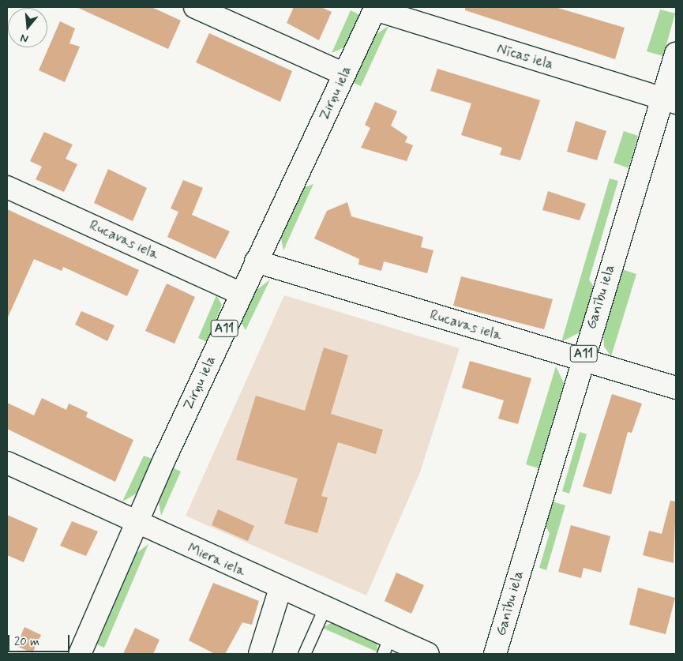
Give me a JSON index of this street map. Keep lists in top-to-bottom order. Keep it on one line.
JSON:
{"streets":{"main road":["Nīcas iela","Zirņu iela","Rucavas iela","Ganību iela","A11","Miera iela"]},"crossings":[["Nīcas iela","Zirņu iela"],["Nīcas iela","Ganību iela"],["Zirņu iela","Rucavas iela"],["Zirņu iela","Miera iela"],["Rucavas iela","Ganību iela"]],"scale_bar":"20 m","north":"bottom"}
